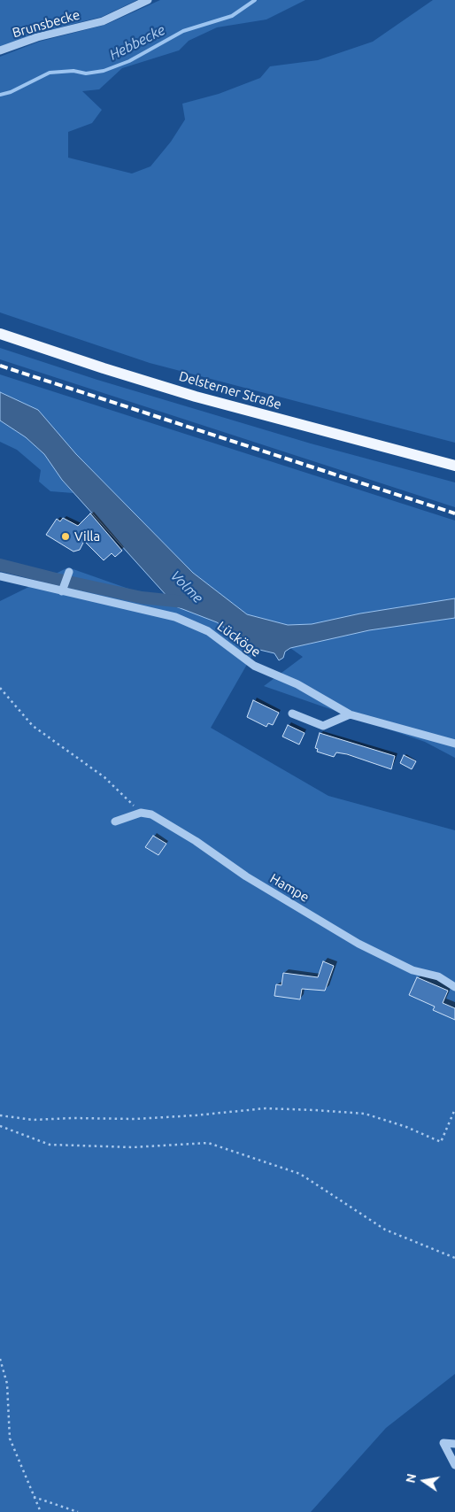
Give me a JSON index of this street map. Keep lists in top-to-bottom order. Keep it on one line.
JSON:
{"streets":{"main road":["Delsterner Straße"],"street":["Brunsbecke","Lücköge","Hampe"]},"water":["Hebbecke","Volme"],"places":["Villa"],"north":"left"}
